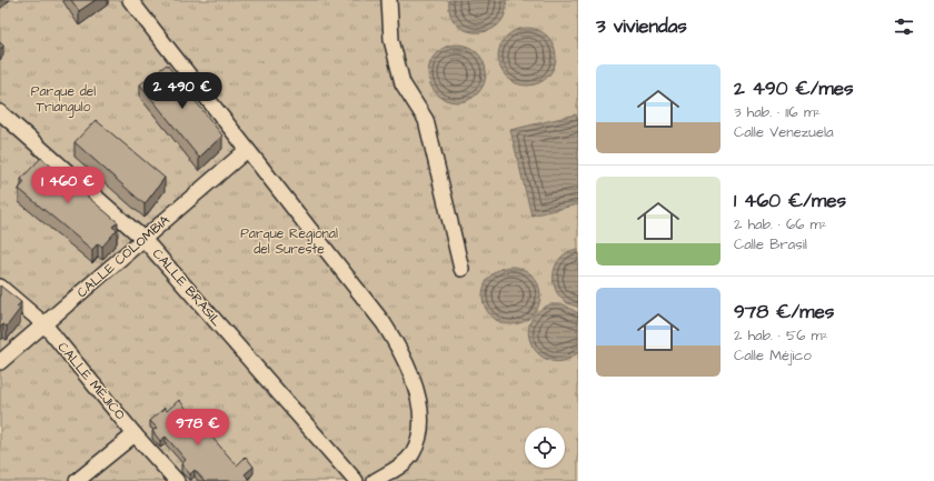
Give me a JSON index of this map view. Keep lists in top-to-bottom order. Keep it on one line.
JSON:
{"streets":{"street":["CALLE COLOMBIA","CALLE BRASIL","CALLE MÉJICO"]},"crossings":[["CALLE COLOMBIA","CALLE BRASIL"],["CALLE COLOMBIA","CALLE MÉJICO"]],"parks":["Parque del Triangulo","Parque Regional del Sureste"],"page":{"heading":"3 viviendas","list":[{"name":"2 490 €/mes","note":"3 hab. · 116 m² · Calle Venezuela"},{"name":"1 460 €/mes","note":"2 hab. · 66 m² · Calle Brasil"},{"name":"978 €/mes","note":"2 hab. · 56 m² · Calle Méjico"}],"price":["2 490 €","1 460 €","978 €"]}}
